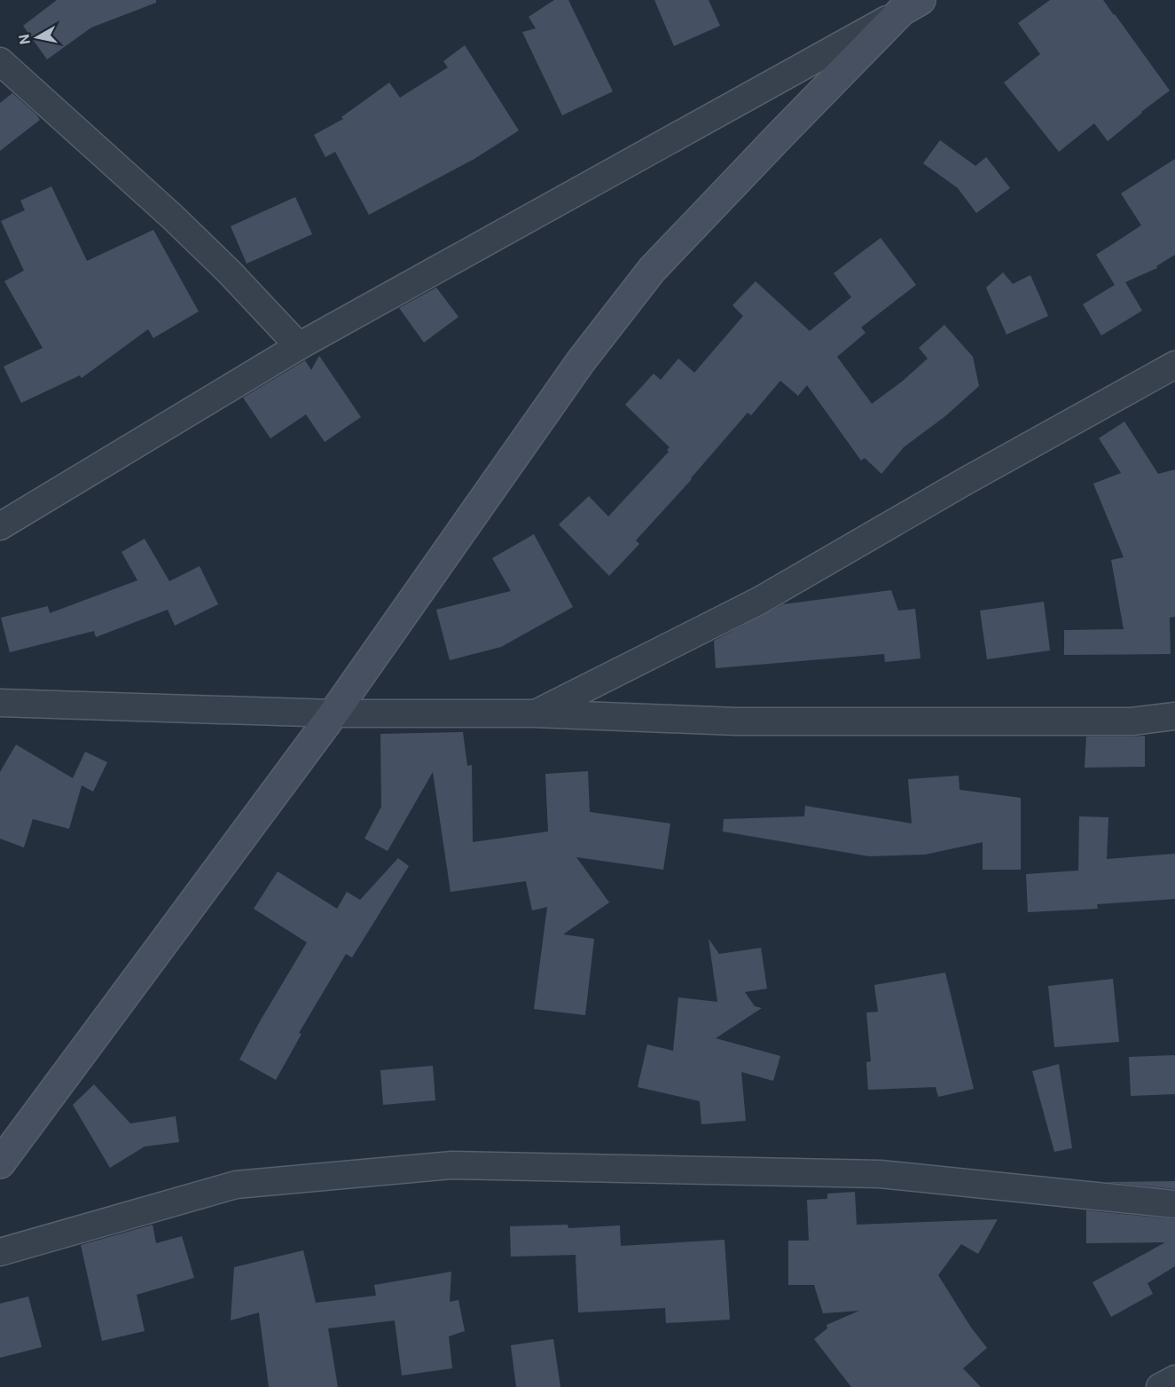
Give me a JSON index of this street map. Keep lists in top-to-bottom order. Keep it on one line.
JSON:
{"north":"left"}
